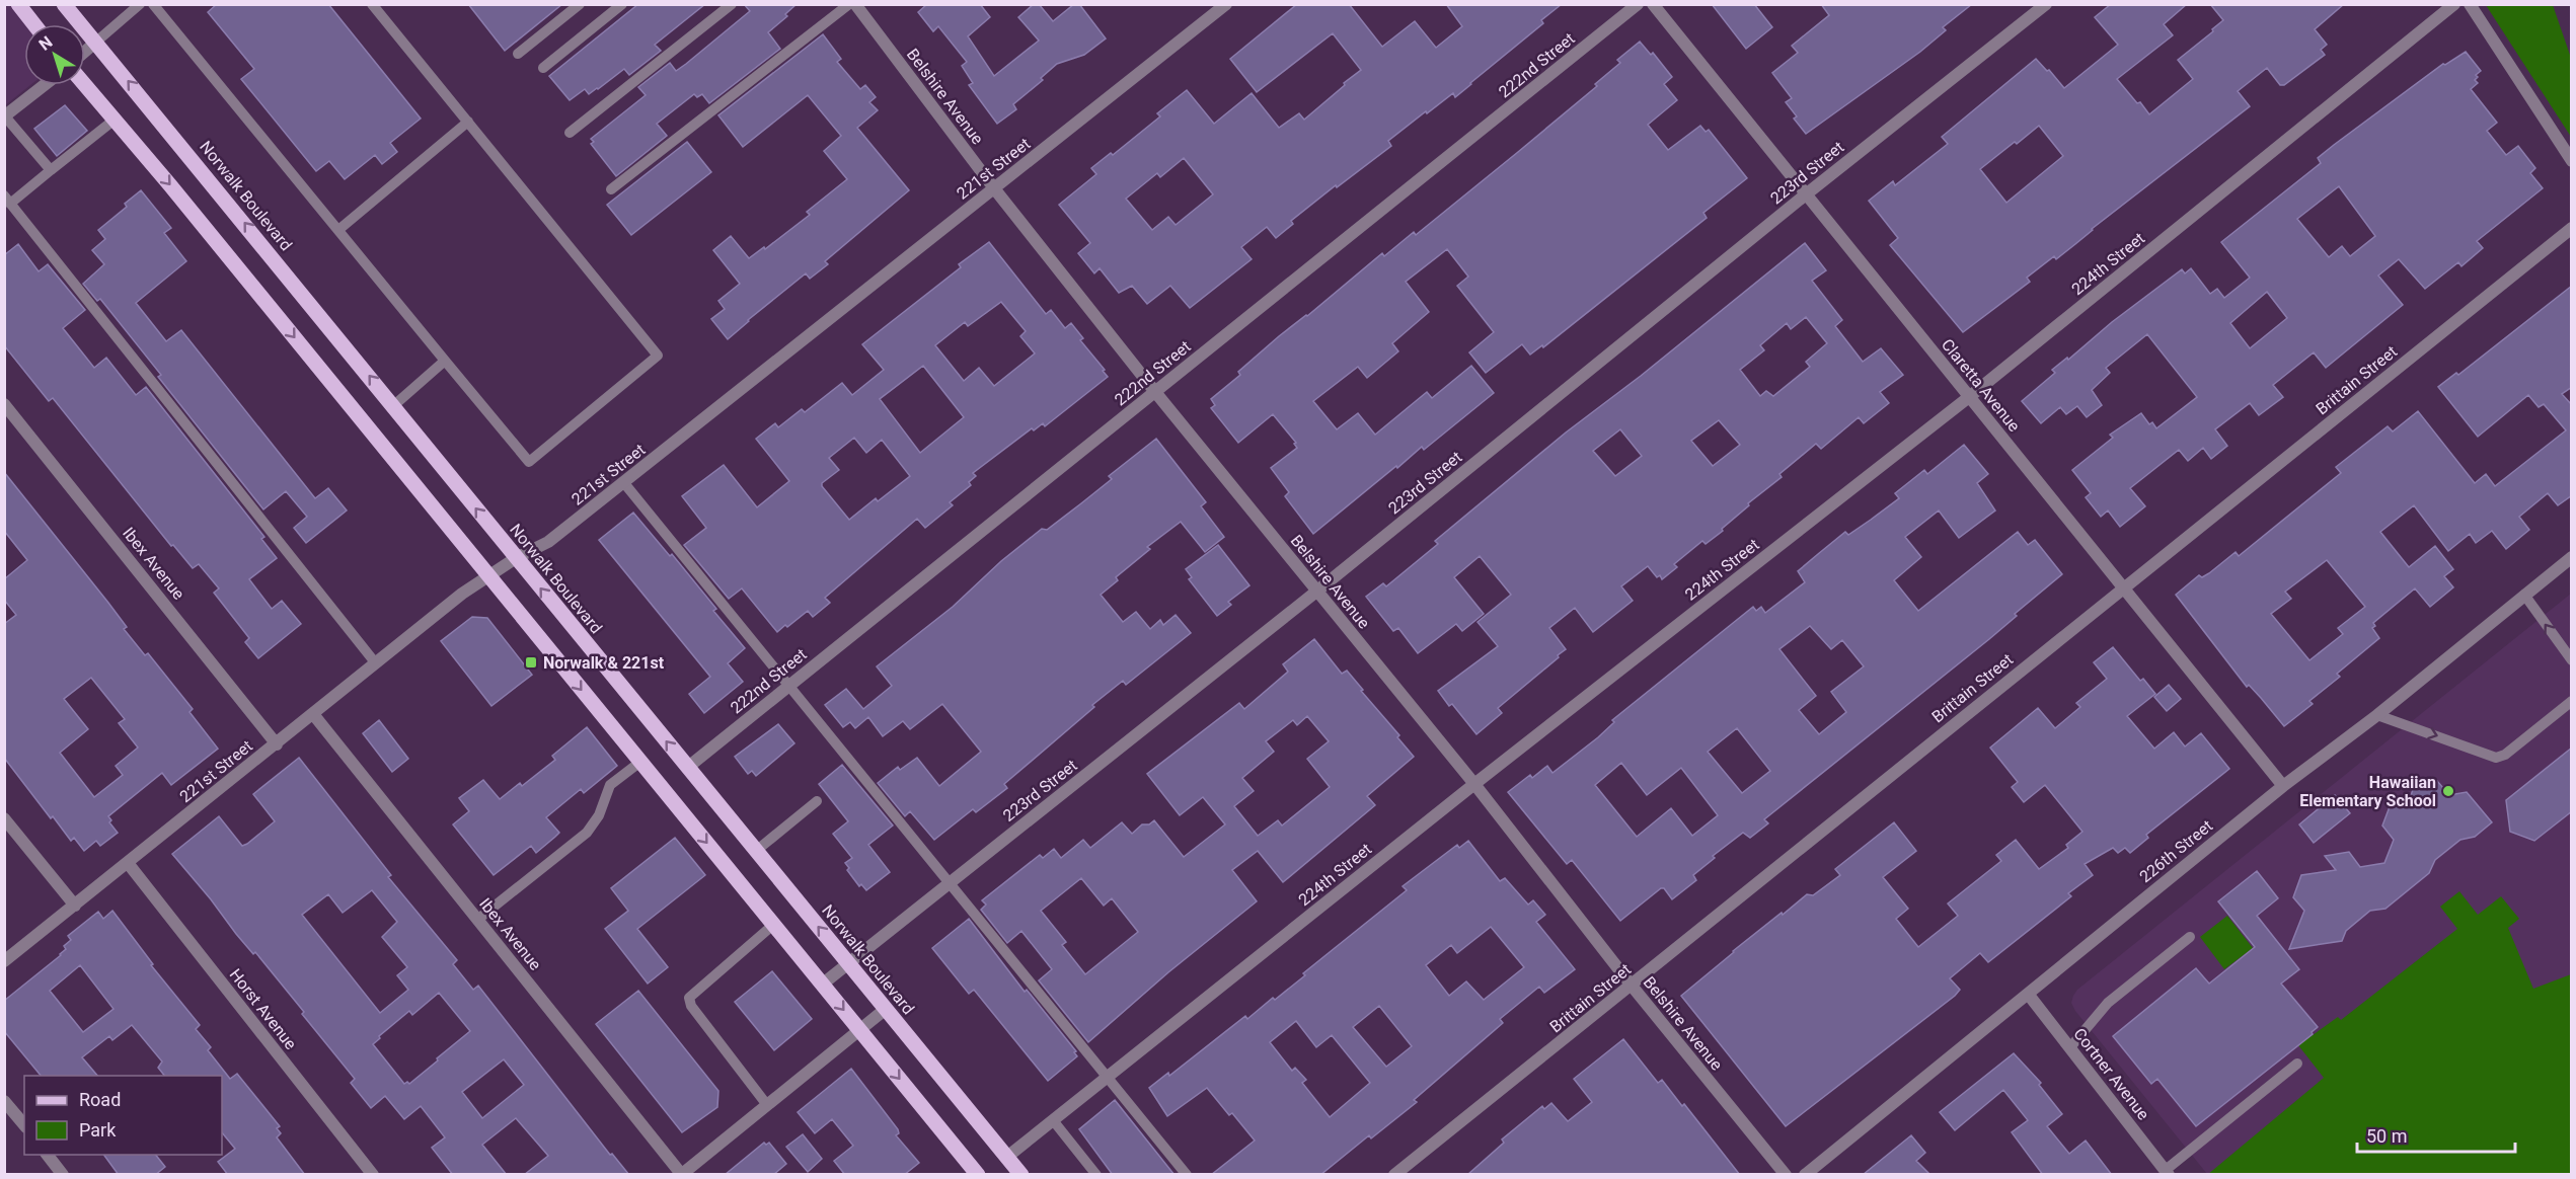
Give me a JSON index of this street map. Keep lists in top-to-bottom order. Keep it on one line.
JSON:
{"streets":{"main road":["Norwalk Boulevard"],"street":["222nd Street","Belshire Avenue","221st Street","223rd Street","224th Street","Brittain Street","Claretta Avenue","Ibex Avenue","226th Street","Horst Avenue","Cortner Avenue"]},"crossings":[["222nd Street","Belshire Avenue"],["222nd Street","Norwalk Boulevard"],["Belshire Avenue","221st Street"],["Belshire Avenue","223rd Street"],["Belshire Avenue","224th Street"],["Belshire Avenue","Brittain Street"],["221st Street","Norwalk Boulevard"],["221st Street","Ibex Avenue"],["221st Street","Horst Avenue"],["223rd Street","Norwalk Boulevard"],["223rd Street","Claretta Avenue"],["Norwalk Boulevard","224th Street"],["224th Street","Claretta Avenue"],["Brittain Street","Claretta Avenue"],["Claretta Avenue","226th Street"],["226th Street","Cortner Avenue"]],"places":{"transit":["Norwalk & 221st"],"other":["Hawaiian Elementary School"]},"legend":["Road","Park"],"scale_bar":"50 m","north":"top left"}
